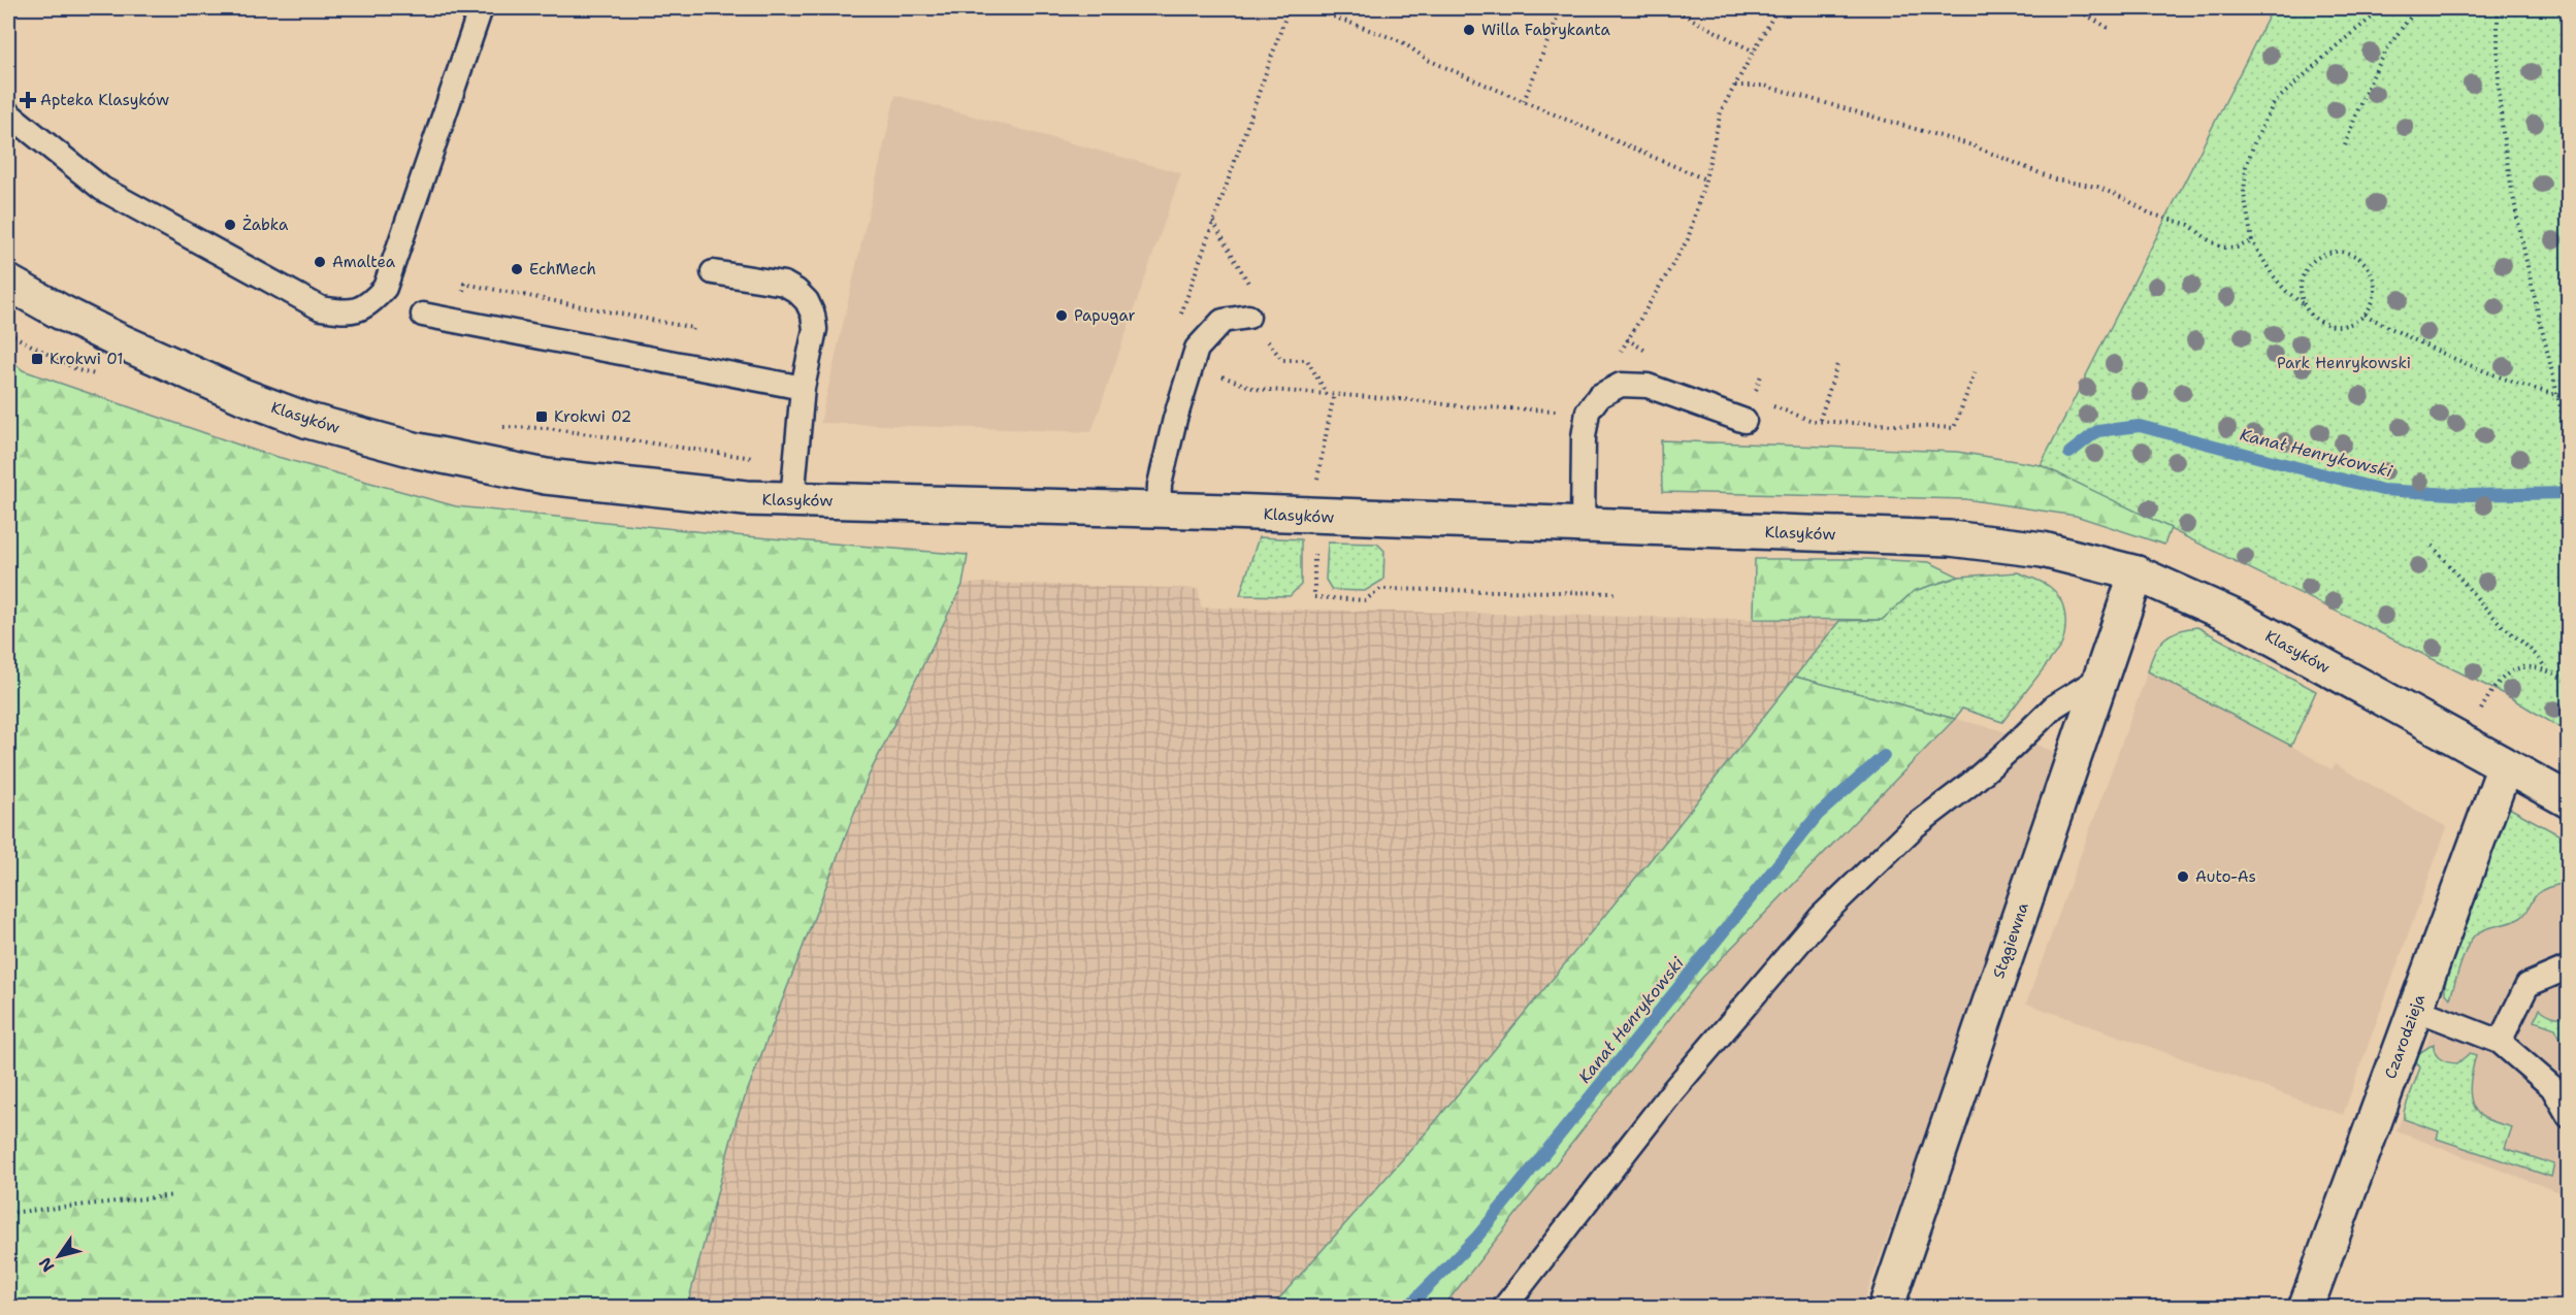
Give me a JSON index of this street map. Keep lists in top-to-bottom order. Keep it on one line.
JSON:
{"streets":{"street":["Klasyków","Stągiewna","Czarodzieja"]},"crossings":[["Klasyków","Stągiewna"],["Klasyków","Czarodzieja"]],"water":["Kanał Henrykowski"],"parks":["Park Henrykowski"],"places":{"other":["Willa Fabrykanta","Żabka","Amaltea","EchMech","Papugar","Auto-As"],"health":["Apteka Klasyków"],"transit":["Krokwi 01","Krokwi 02"]},"north":"bottom left"}
